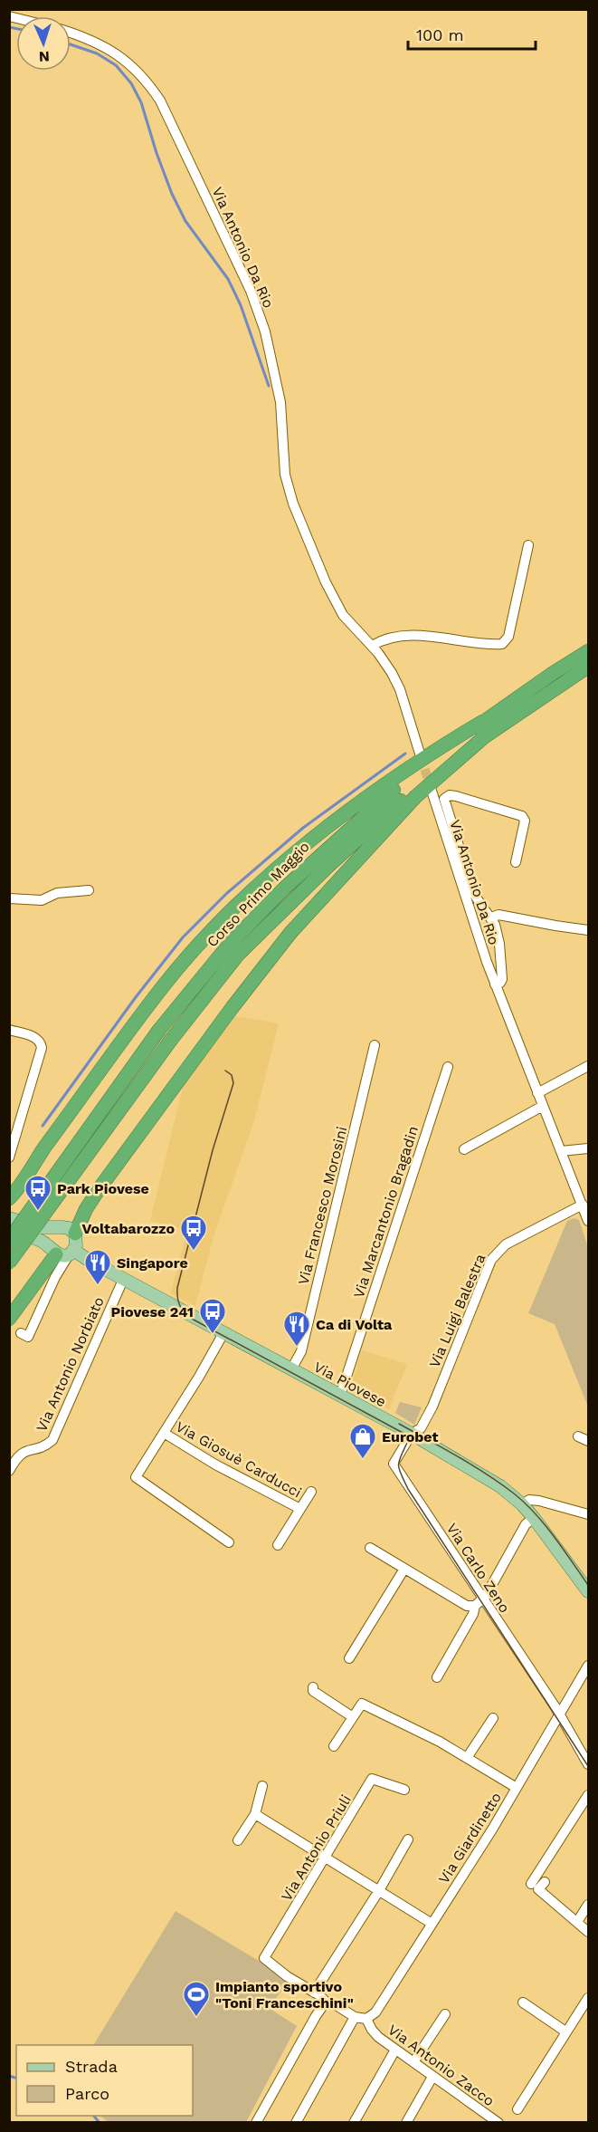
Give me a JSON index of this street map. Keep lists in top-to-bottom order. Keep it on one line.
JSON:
{"streets":{"highway":["Corso Primo Maggio"],"main road":["Via Piovese"],"street":["Via Antonio Da Rio","Via Francesco Morosini","Via Marcantonio Bragadin","Via Luigi Balestra","Via Antonio Norbiato","Via Giosuè Carducci","Via Carlo Zeno","Via Giardinetto","Via Antonio Priuli","Via Antonio Zacco"]},"crossings":[["Via Antonio Da Rio","Via Luigi Balestra"],["Corso Primo Maggio","Via Piovese"],["Via Francesco Morosini","Via Piovese"],["Via Marcantonio Bragadin","Via Piovese"],["Via Luigi Balestra","Via Piovese"],["Via Luigi Balestra","Via Carlo Zeno"],["Via Antonio Norbiato","Via Piovese"],["Via Piovese","Via Giosuè Carducci"],["Via Piovese","Via Carlo Zeno"],["Via Carlo Zeno","Via Giardinetto"],["Via Giardinetto","Via Antonio Zacco"]],"places":{"bus stop":["Park Piovese","Voltabarozzo","Piovese 241"],"restaurant":["Singapore","Ca di Volta"],"shop":["Eurobet"],"sports":["Impianto sportivo \"Toni Franceschini\""]},"legend":["Strada","Parco"],"scale_bar":"100 m","north":"bottom"}
